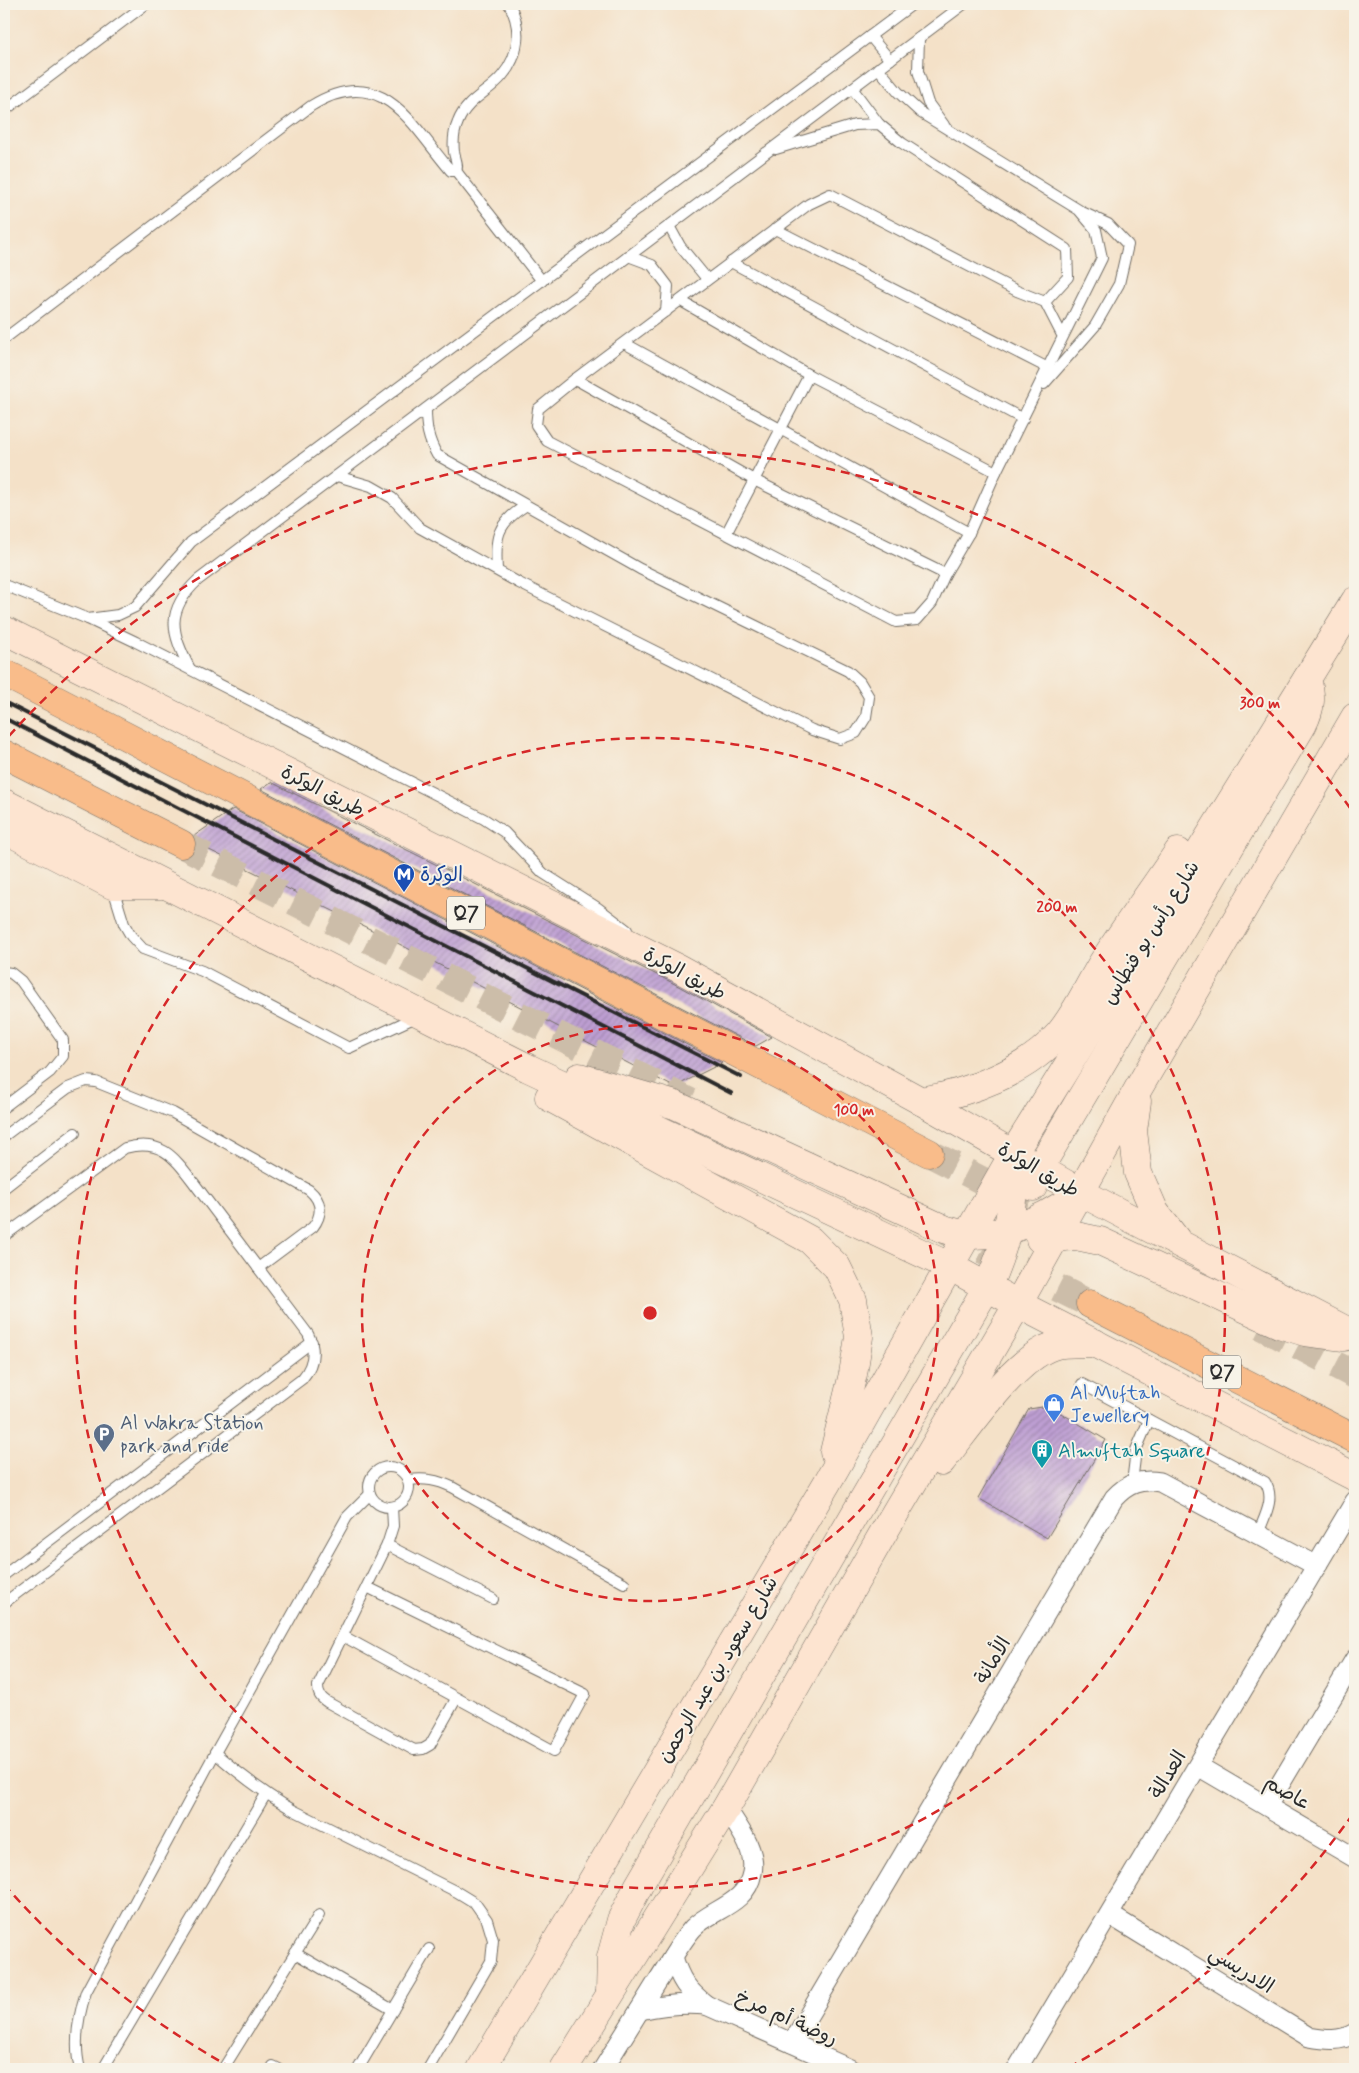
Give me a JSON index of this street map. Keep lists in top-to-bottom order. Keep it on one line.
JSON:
{"streets":{"highway":["Q7"],"main road":["طريق الوكرة","شارع رأس بو فنطاس","شارع سعود بن عبد الرحمن"],"street":["الأمانة","العدالة","عاصم","الادريسي","روضة أم مرخ"]},"crossings":[["طريق الوكرة","شارع رأس بو فنطاس"],["شارع رأس بو فنطاس","شارع سعود بن عبد الرحمن"],["الأمانة","روضة أم مرخ"],["العدالة","عاصم"],["العدالة","الادريسي"]],"places":{"metro station":["الوكرة"],"shop":["Al Muftah Jewellery"],"parking":["Al Wakra Station park and ride"],"building":["Almuftah Square"]},"rings":["300 m","200 m","100 m"]}
